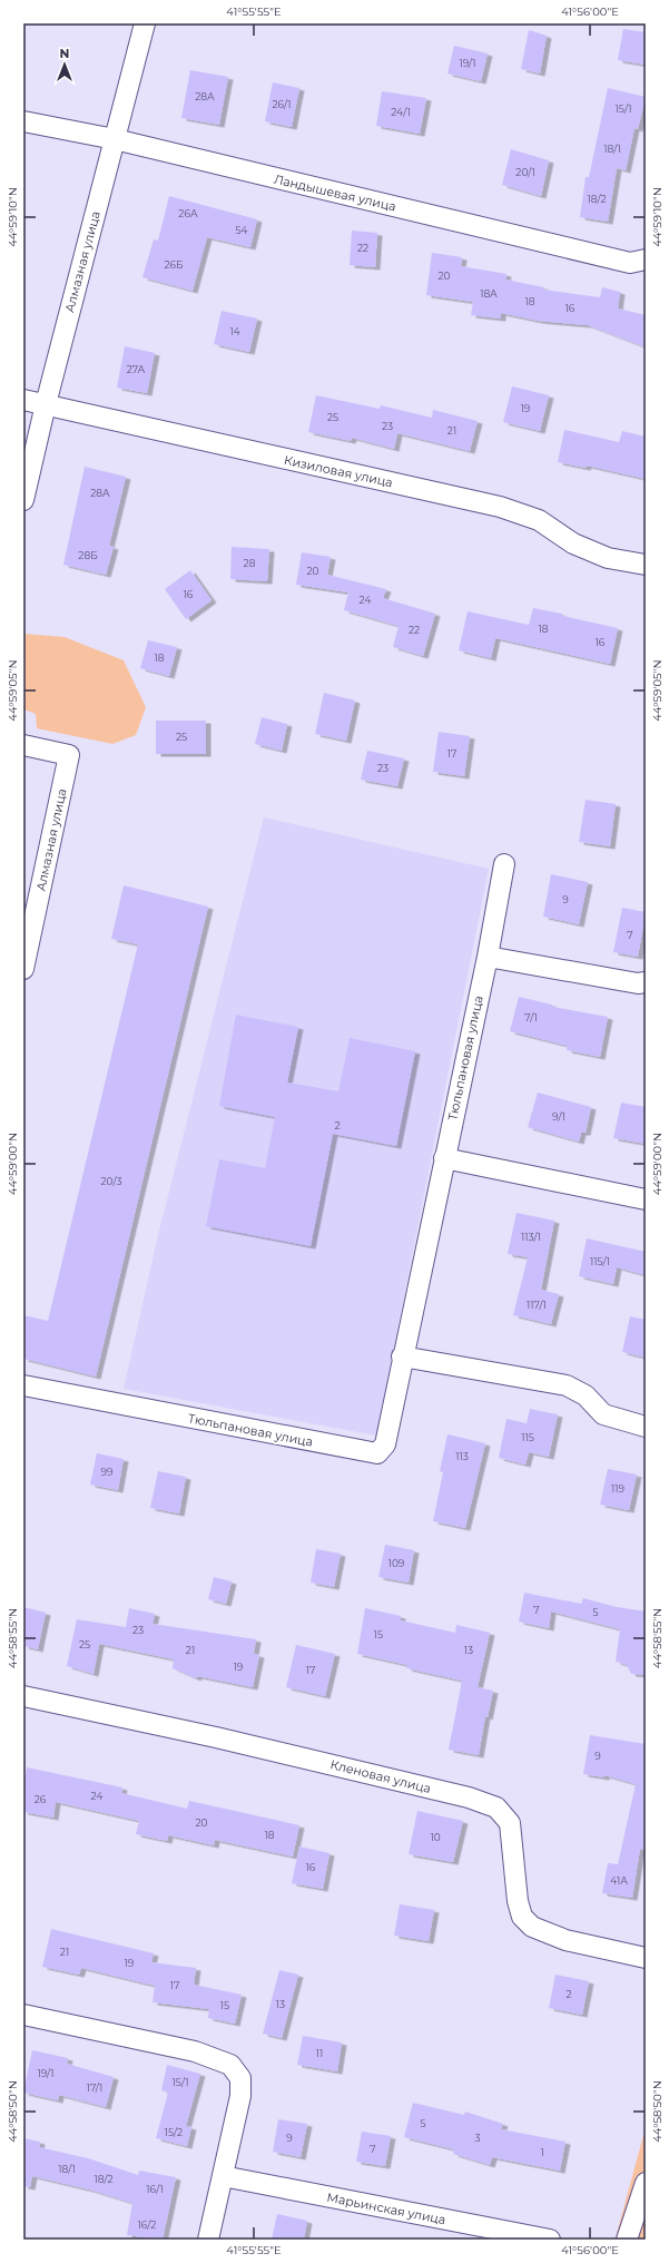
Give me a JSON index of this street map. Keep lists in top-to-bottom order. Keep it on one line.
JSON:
{"streets":{"street":["Ландышевая улица","Алмазная улица","Кизиловая улица","Тюльпановая улица","Кленовая улица","Марьинская улица"]},"crossings":[["Ландышевая улица","Алмазная улица"],["Алмазная улица","Кизиловая улица"]],"house_numbers":["19/1","28А","26/1","15/1","24/1","18/1","20/1","18/2","26А","54","22","26Б","20","18А","18","16","14","27А","19","25","23","21","28А","28Б","28","20","16","24","18","22","16","18","25","17","23","9","7","7/1","9/1","2","20/3","113/1","115/1","117/1","115","113","99","119","109","7","5","23","15","25","21","13","19","17","9","24","26","20","18","10","16","41А","21","19","17","2","13","15","11","19/1","15/1","17/1","5","15/2","9","3","7","1","18/1","18/2","16/1","16/2"],"north":"top","coordinates":["41°55'55\"E","41°56'00\"E","44°59'10\"N","44°59'05\"N","44°59'00\"N","44°58'55\"N","44°58'50\"N"]}
